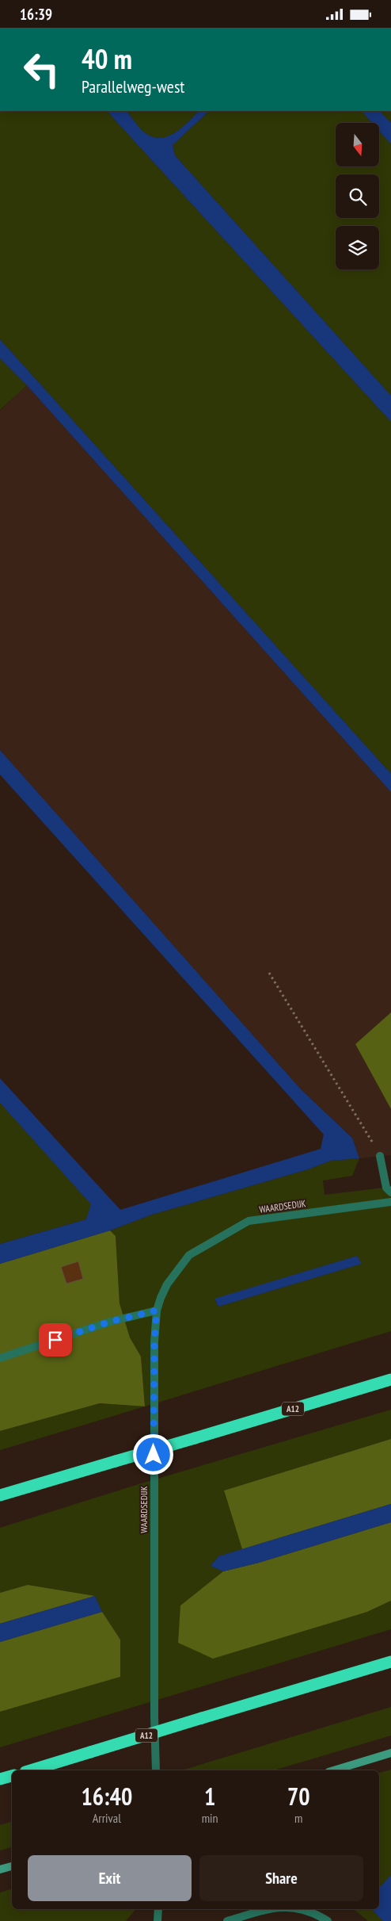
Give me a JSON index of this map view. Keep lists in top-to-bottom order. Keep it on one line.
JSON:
{"streets":{"highway":["A12"],"street":["WAARDSEDIJK"]},"north":"bottom","page":{"status":"16:39","turn":["40 m","Parallelweg-west"],"eta":["16:40","Arrival","1","min","70","m"],"buttons":["Exit","Share"]}}
